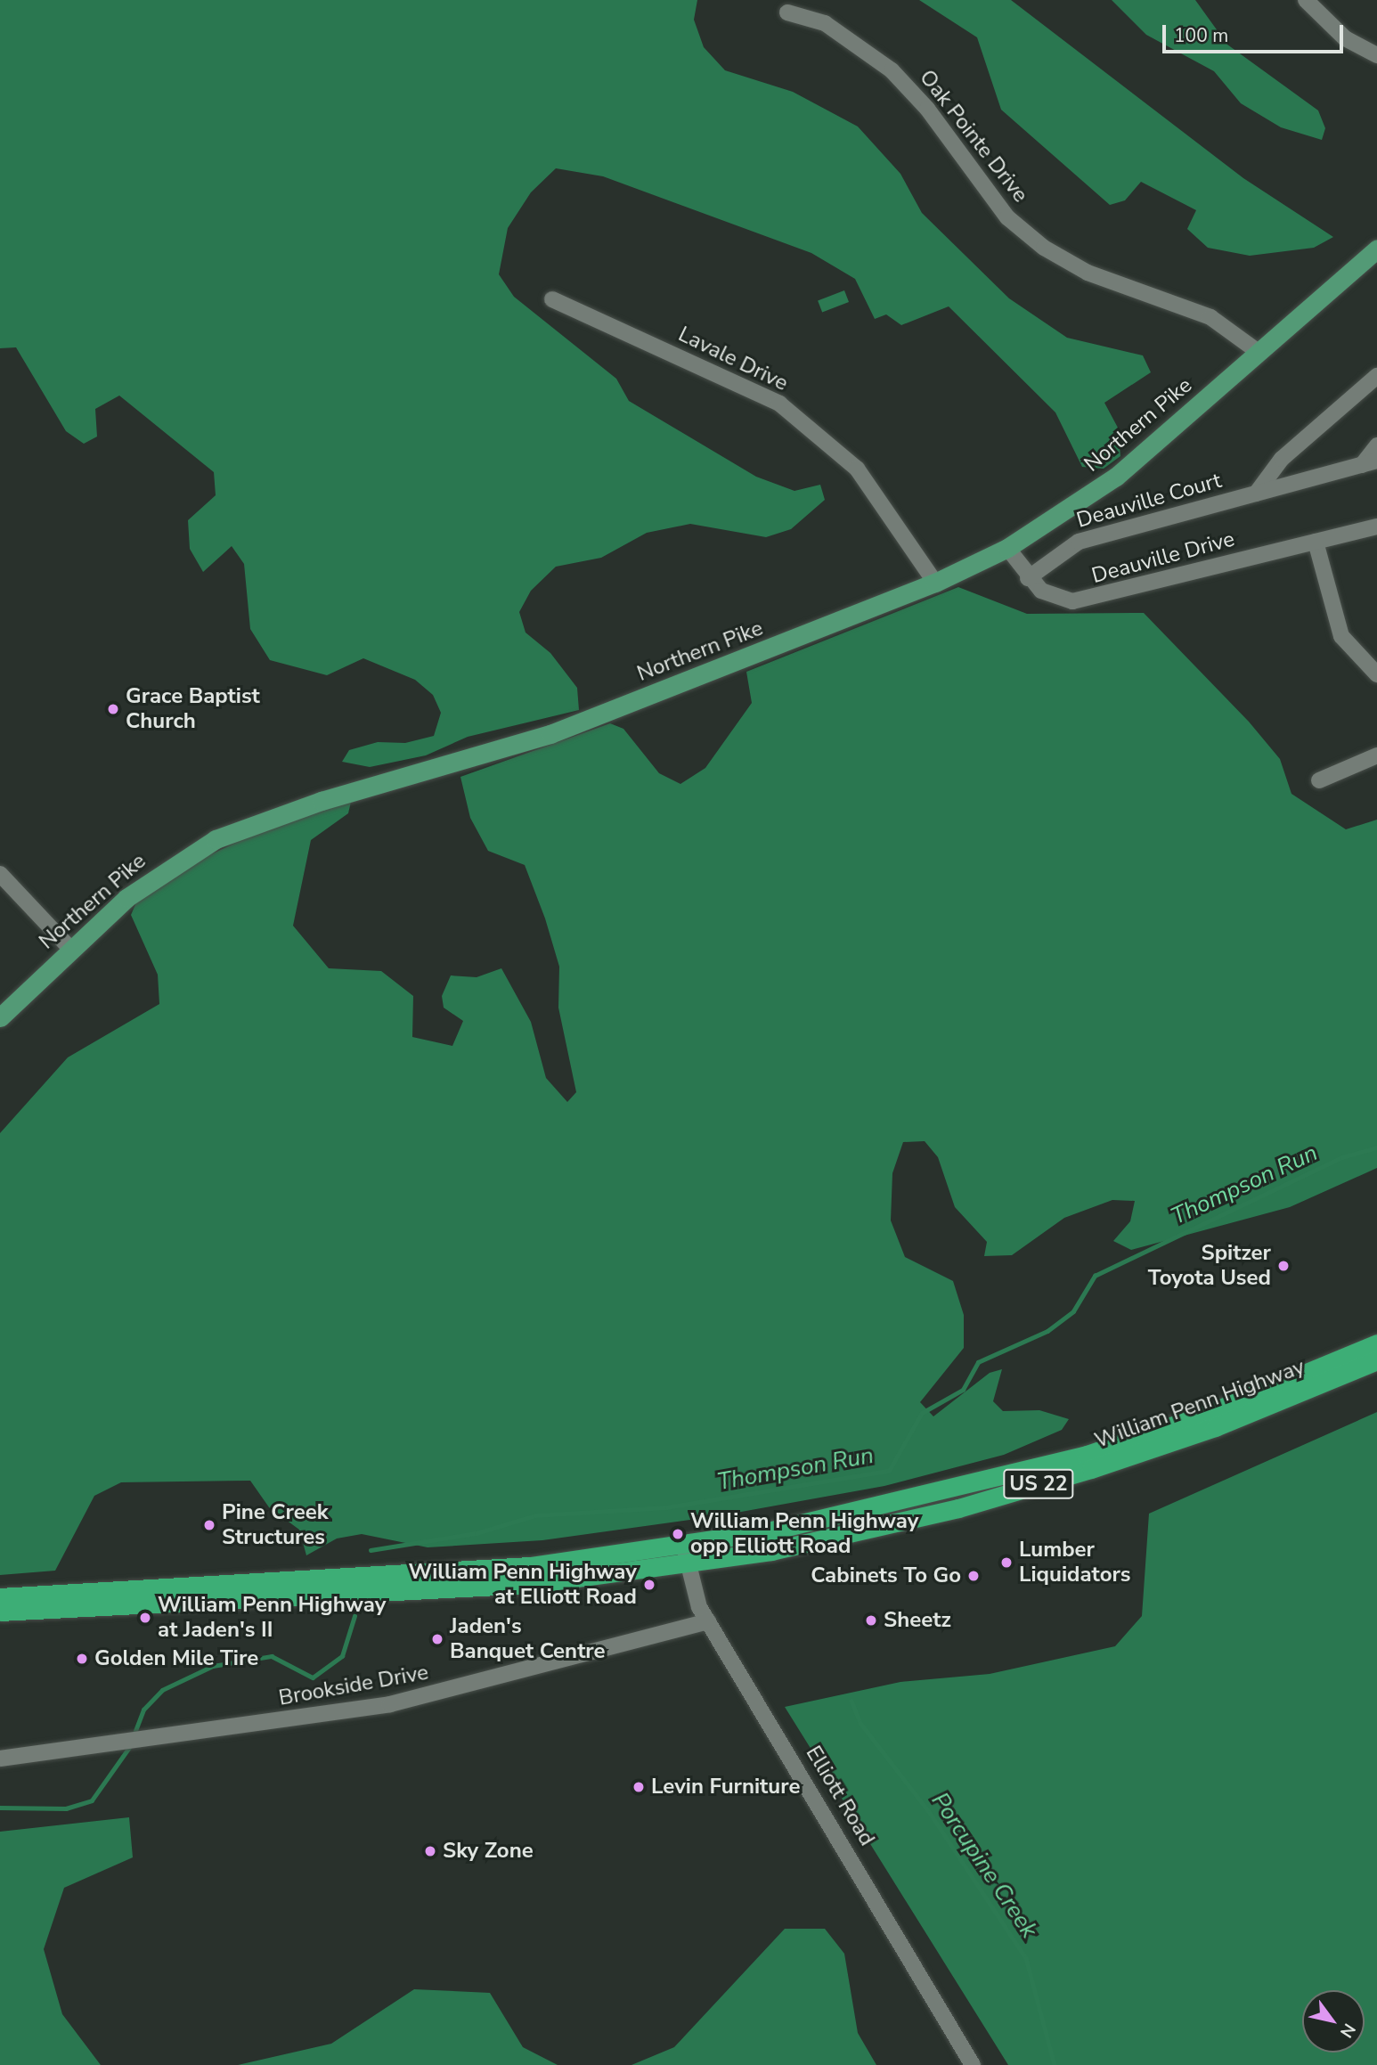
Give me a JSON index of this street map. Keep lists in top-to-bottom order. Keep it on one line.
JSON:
{"streets":{"highway":["William Penn Highway","US 22"],"main road":["Northern Pike"],"street":["Oak Pointe Drive","Lavale Drive","Deauville Court","Deauville Drive","Brookside Drive","Elliott Road"]},"crossings":[["Oak Pointe Drive","Northern Pike"],["Lavale Drive","Northern Pike"],["Northern Pike","Deauville Drive"],["Deauville Court","Deauville Drive"],["William Penn Highway","Elliott Road"],["Brookside Drive","Elliott Road"]],"water":["Thompson Run","Porcupine Creek"],"places":["Grace Baptist Church","Spitzer Toyota Used","Pine Creek Structures","William Penn Highway opp Elliott Road","Lumber Liquidators","Cabinets To Go","William Penn Highway at Elliott Road","William Penn Highway at Jaden's II","Sheetz","Jaden's Banquet Centre","Golden Mile Tire","Levin Furniture","Sky Zone"],"scale_bar":"100 m","north":"bottom right"}
